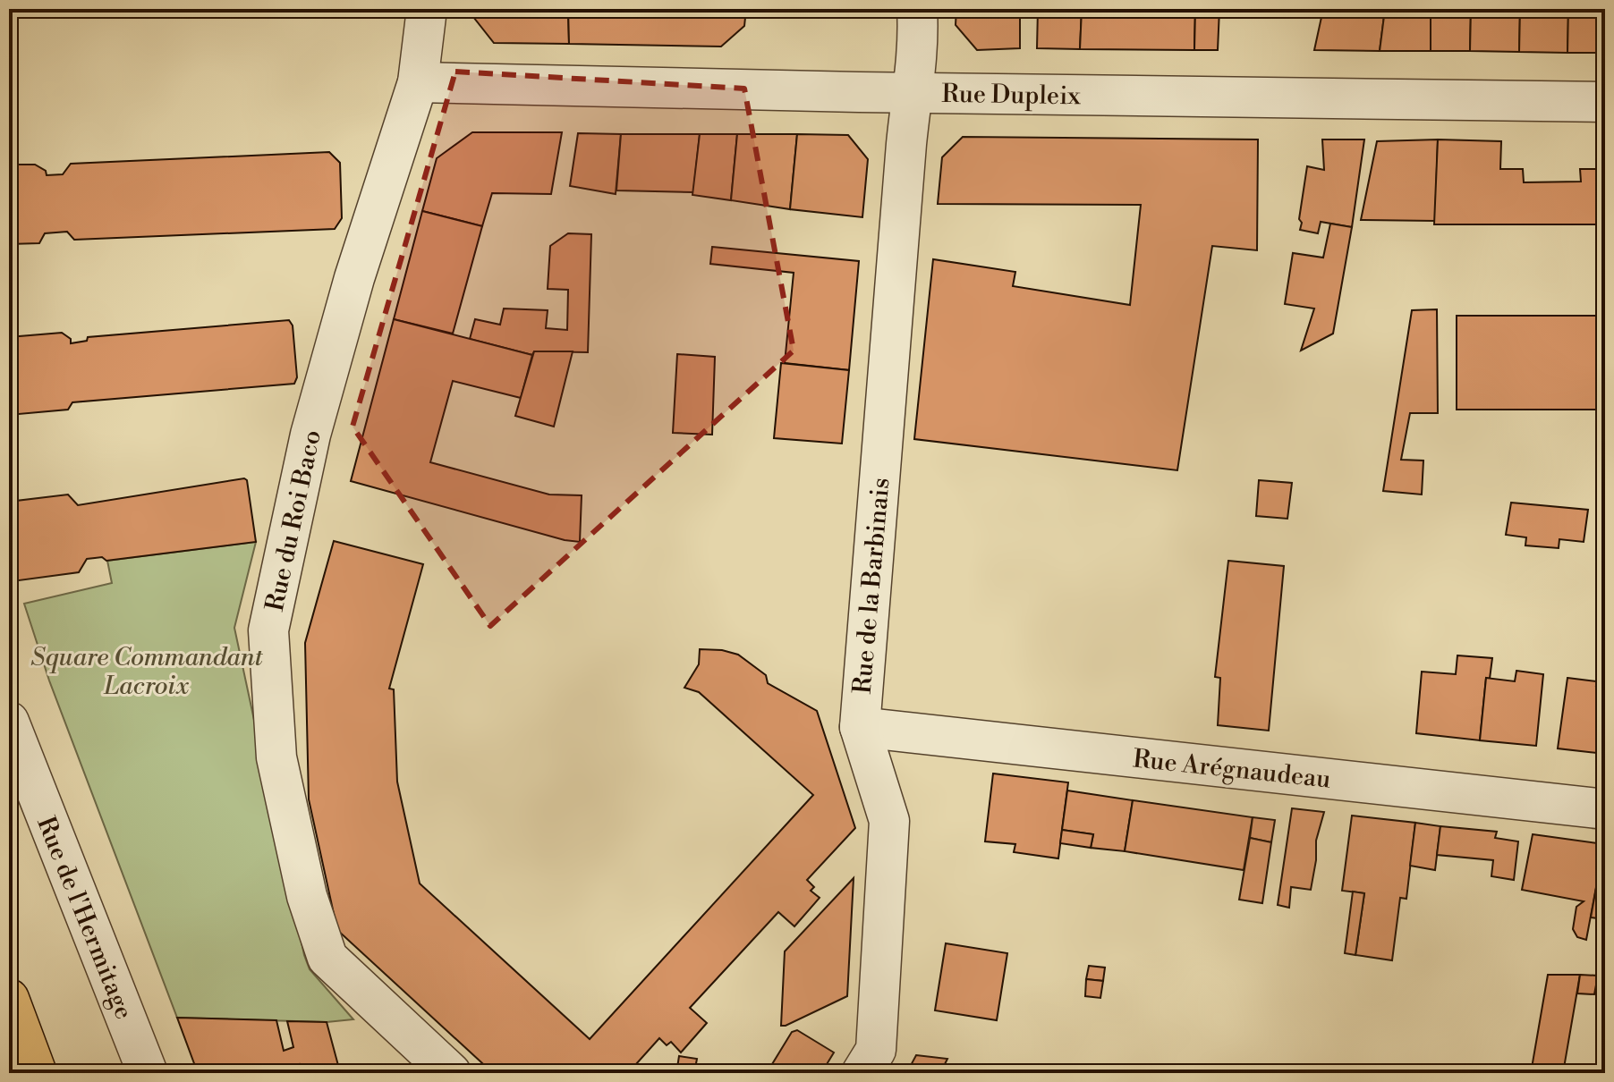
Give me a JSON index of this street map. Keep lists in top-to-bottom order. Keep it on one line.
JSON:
{"streets":{"street":["Rue Dupleix","Rue du Roi Baco","Rue de la Barbinais","Rue Arégnaudeau","Rue de l'Hermitage"]},"crossings":[["Rue Dupleix","Rue du Roi Baco"],["Rue Dupleix","Rue de la Barbinais"],["Rue de la Barbinais","Rue Arégnaudeau"]],"parks":["Square Commandant Lacroix"]}
